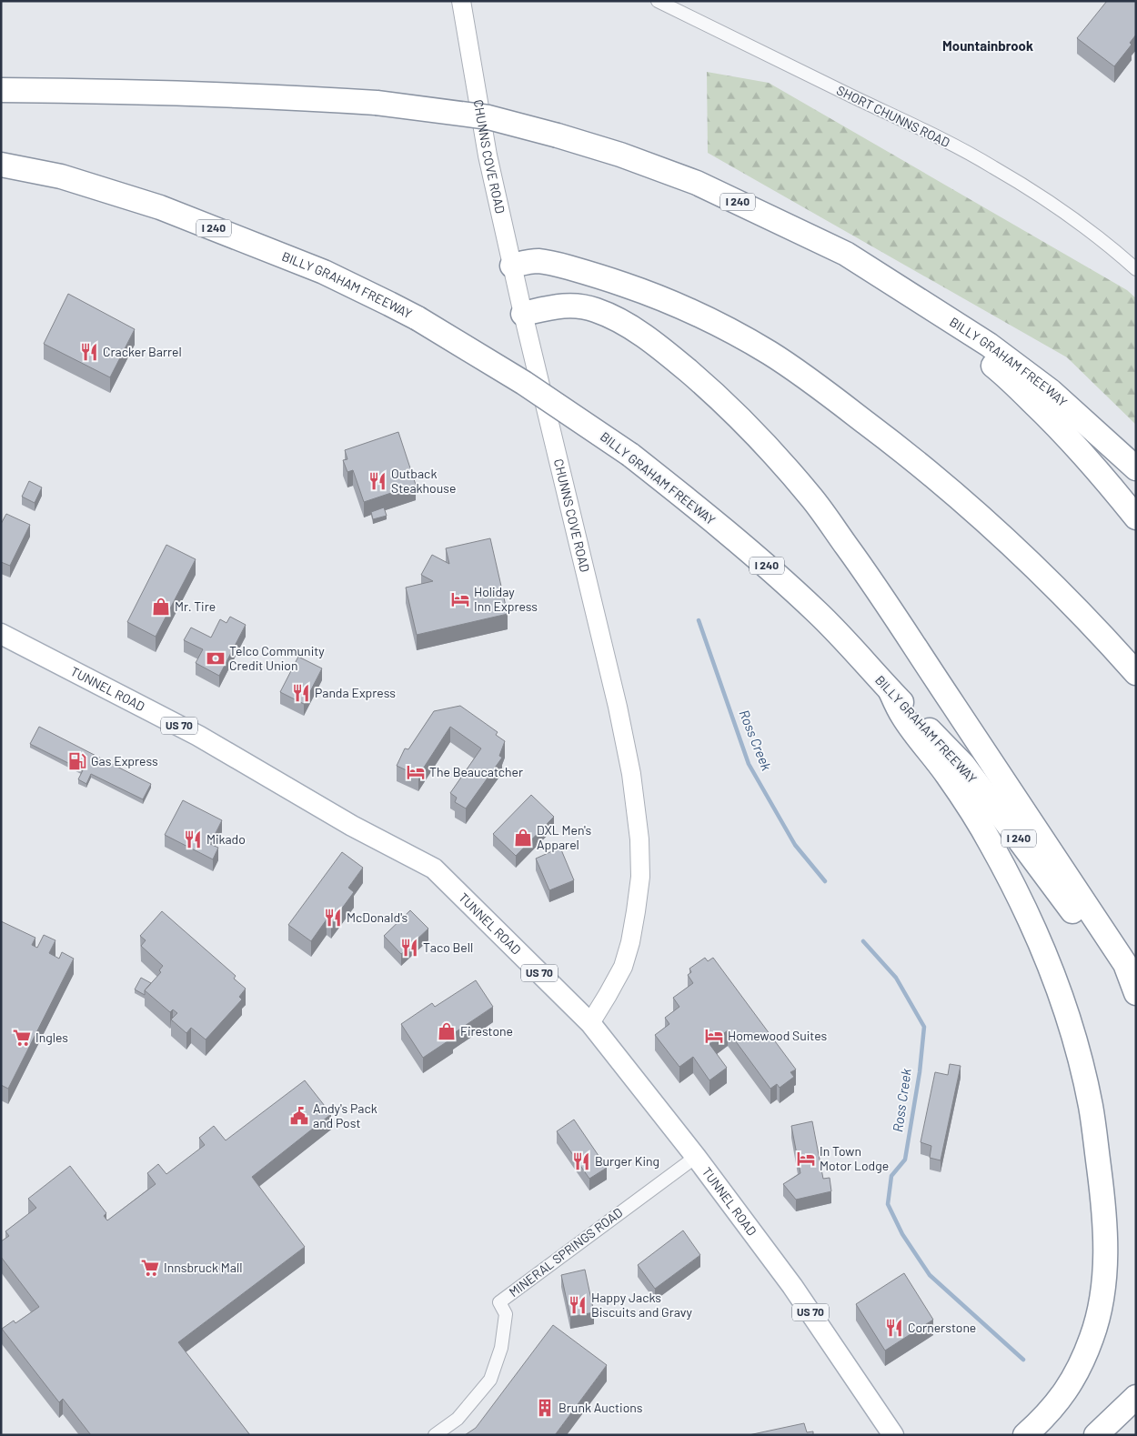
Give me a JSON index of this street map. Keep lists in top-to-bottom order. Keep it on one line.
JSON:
{"streets":{"highway":["I 240","BILLY GRAHAM FREEWAY"],"main road":["CHUNNS COVE ROAD","TUNNEL ROAD","US 70"],"street":["SHORT CHUNNS ROAD","MINERAL SPRINGS ROAD"]},"crossings":[["CHUNNS COVE ROAD","TUNNEL ROAD"],["TUNNEL ROAD","MINERAL SPRINGS ROAD"]],"districts":["Mountainbrook"],"water":["Ross Creek"],"places":{"restaurant":["Cracker Barrel","Outback Steakhouse","Panda Express","Mikado","McDonald's","Taco Bell","Burger King","Happy Jacks Biscuits and Gravy","Cornerstone"],"hotel":["Holiday Inn Express","The Beaucatcher","Homewood Suites","In Town Motor Lodge"],"shop":["Mr. Tire","DXL Men's Apparel","Firestone"],"bank":["Telco Community Credit Union"],"fuel station":["Gas Express"],"supermarket":["Ingles","Innsbruck Mall"],"public building":["Andy's Pack and Post"],"building":["Brunk Auctions"]}}
